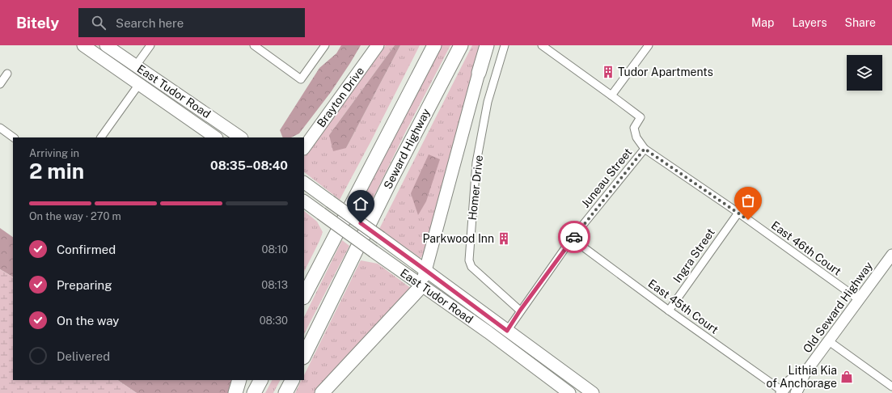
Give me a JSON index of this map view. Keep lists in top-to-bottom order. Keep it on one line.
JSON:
{"streets":{"highway":["Seward Highway"],"main road":["East Tudor Road","Brayton Drive","Homer Drive","Old Seward Highway"],"street":["Juneau Street","East 46th Court","Ingra Street","East 45th Court"]},"crossings":[["East Tudor Road","Juneau Street"],["East Tudor Road","Homer Drive"],["Juneau Street","Homer Drive"],["Juneau Street","East 46th Court"],["Juneau Street","East 45th Court"],["East 46th Court","Ingra Street"],["East 46th Court","Old Seward Highway"],["Ingra Street","East 45th Court"],["East 45th Court","Old Seward Highway"]],"places":{"building":["Tudor Apartments","Parkwood Inn"],"shop":["Lithia Kia of Anchorage"]},"page":{"header":"Bitely","search":"Search here","nav":["Map","Layers","Share"],"heading":["2 min","Arriving in","08:35–08:40"],"bar":"On the way · 270 m","list":[["Confirmed","08:10"],["Preparing","08:13"],["On the way","08:30"],"Delivered"]}}
